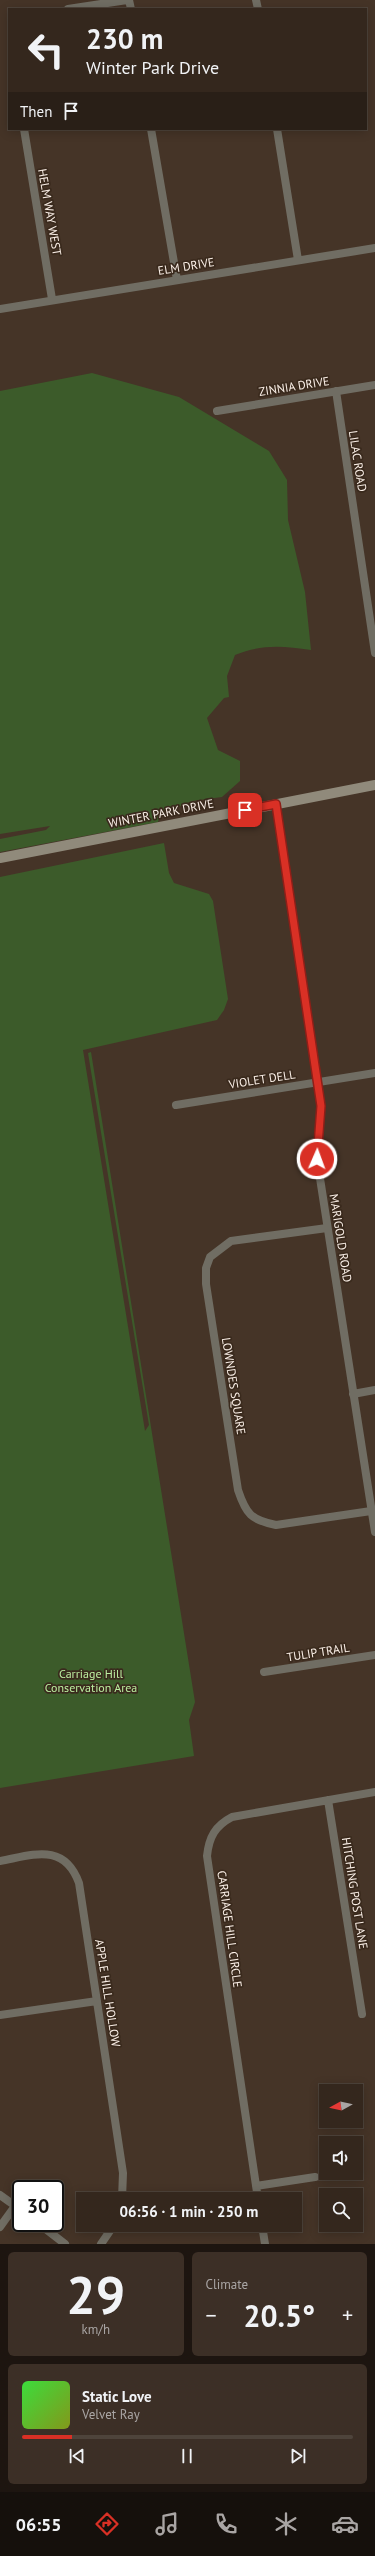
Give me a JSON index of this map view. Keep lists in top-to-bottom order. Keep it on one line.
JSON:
{"streets":{"street":["HELM WAY WEST","ELM DRIVE","ZINNIA DRIVE","LILAC ROAD","WINTER PARK DRIVE","VIOLET DELL","MARIGOLD ROAD","LOWNDES SQUARE","TULIP TRAIL","HITCHING POST LANE","CARRIAGE HILL CIRCLE","APPLE HILL HOLLOW"]},"crossings":[["HELM WAY WEST","ELM DRIVE"],["ZINNIA DRIVE","LILAC ROAD"],["WINTER PARK DRIVE","MARIGOLD ROAD"],["VIOLET DELL","MARIGOLD ROAD"],["MARIGOLD ROAD","LOWNDES SQUARE"],["HITCHING POST LANE","CARRIAGE HILL CIRCLE"]],"parks":["Carriage Hill Conservation Area"],"north":"left","page":{"turn":["230 m","Winter Park Drive"],"then":"Then","limit":"30","trip":"06:56 · 1 min · 250 m","tile":[["29","km/h"],"Climate"],"heat":["−","20.5°","+"],"song":["Static Love","Velvet Ray"],"tabs":"06:55"}}
